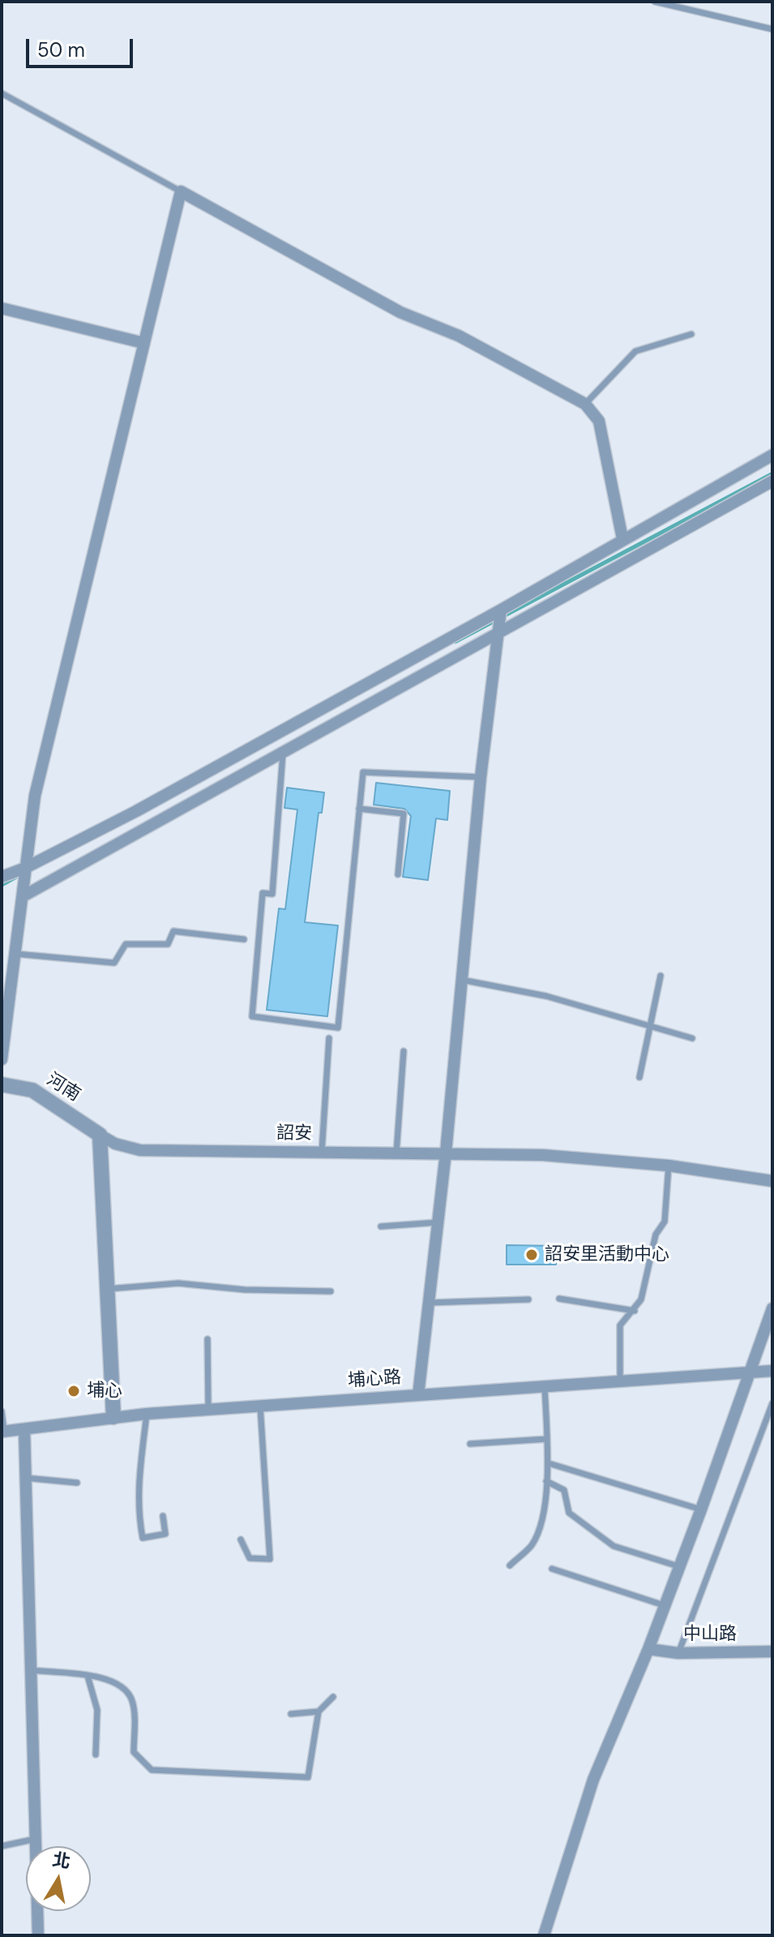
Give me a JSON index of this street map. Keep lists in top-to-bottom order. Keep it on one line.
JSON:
{"streets":{"street":["河南","詔安","埔心路","中山路"]},"crossings":[["河南","詔安"]],"places":["詔安里活動中心","埔心"],"scale_bar":"50 m","north":"top"}
